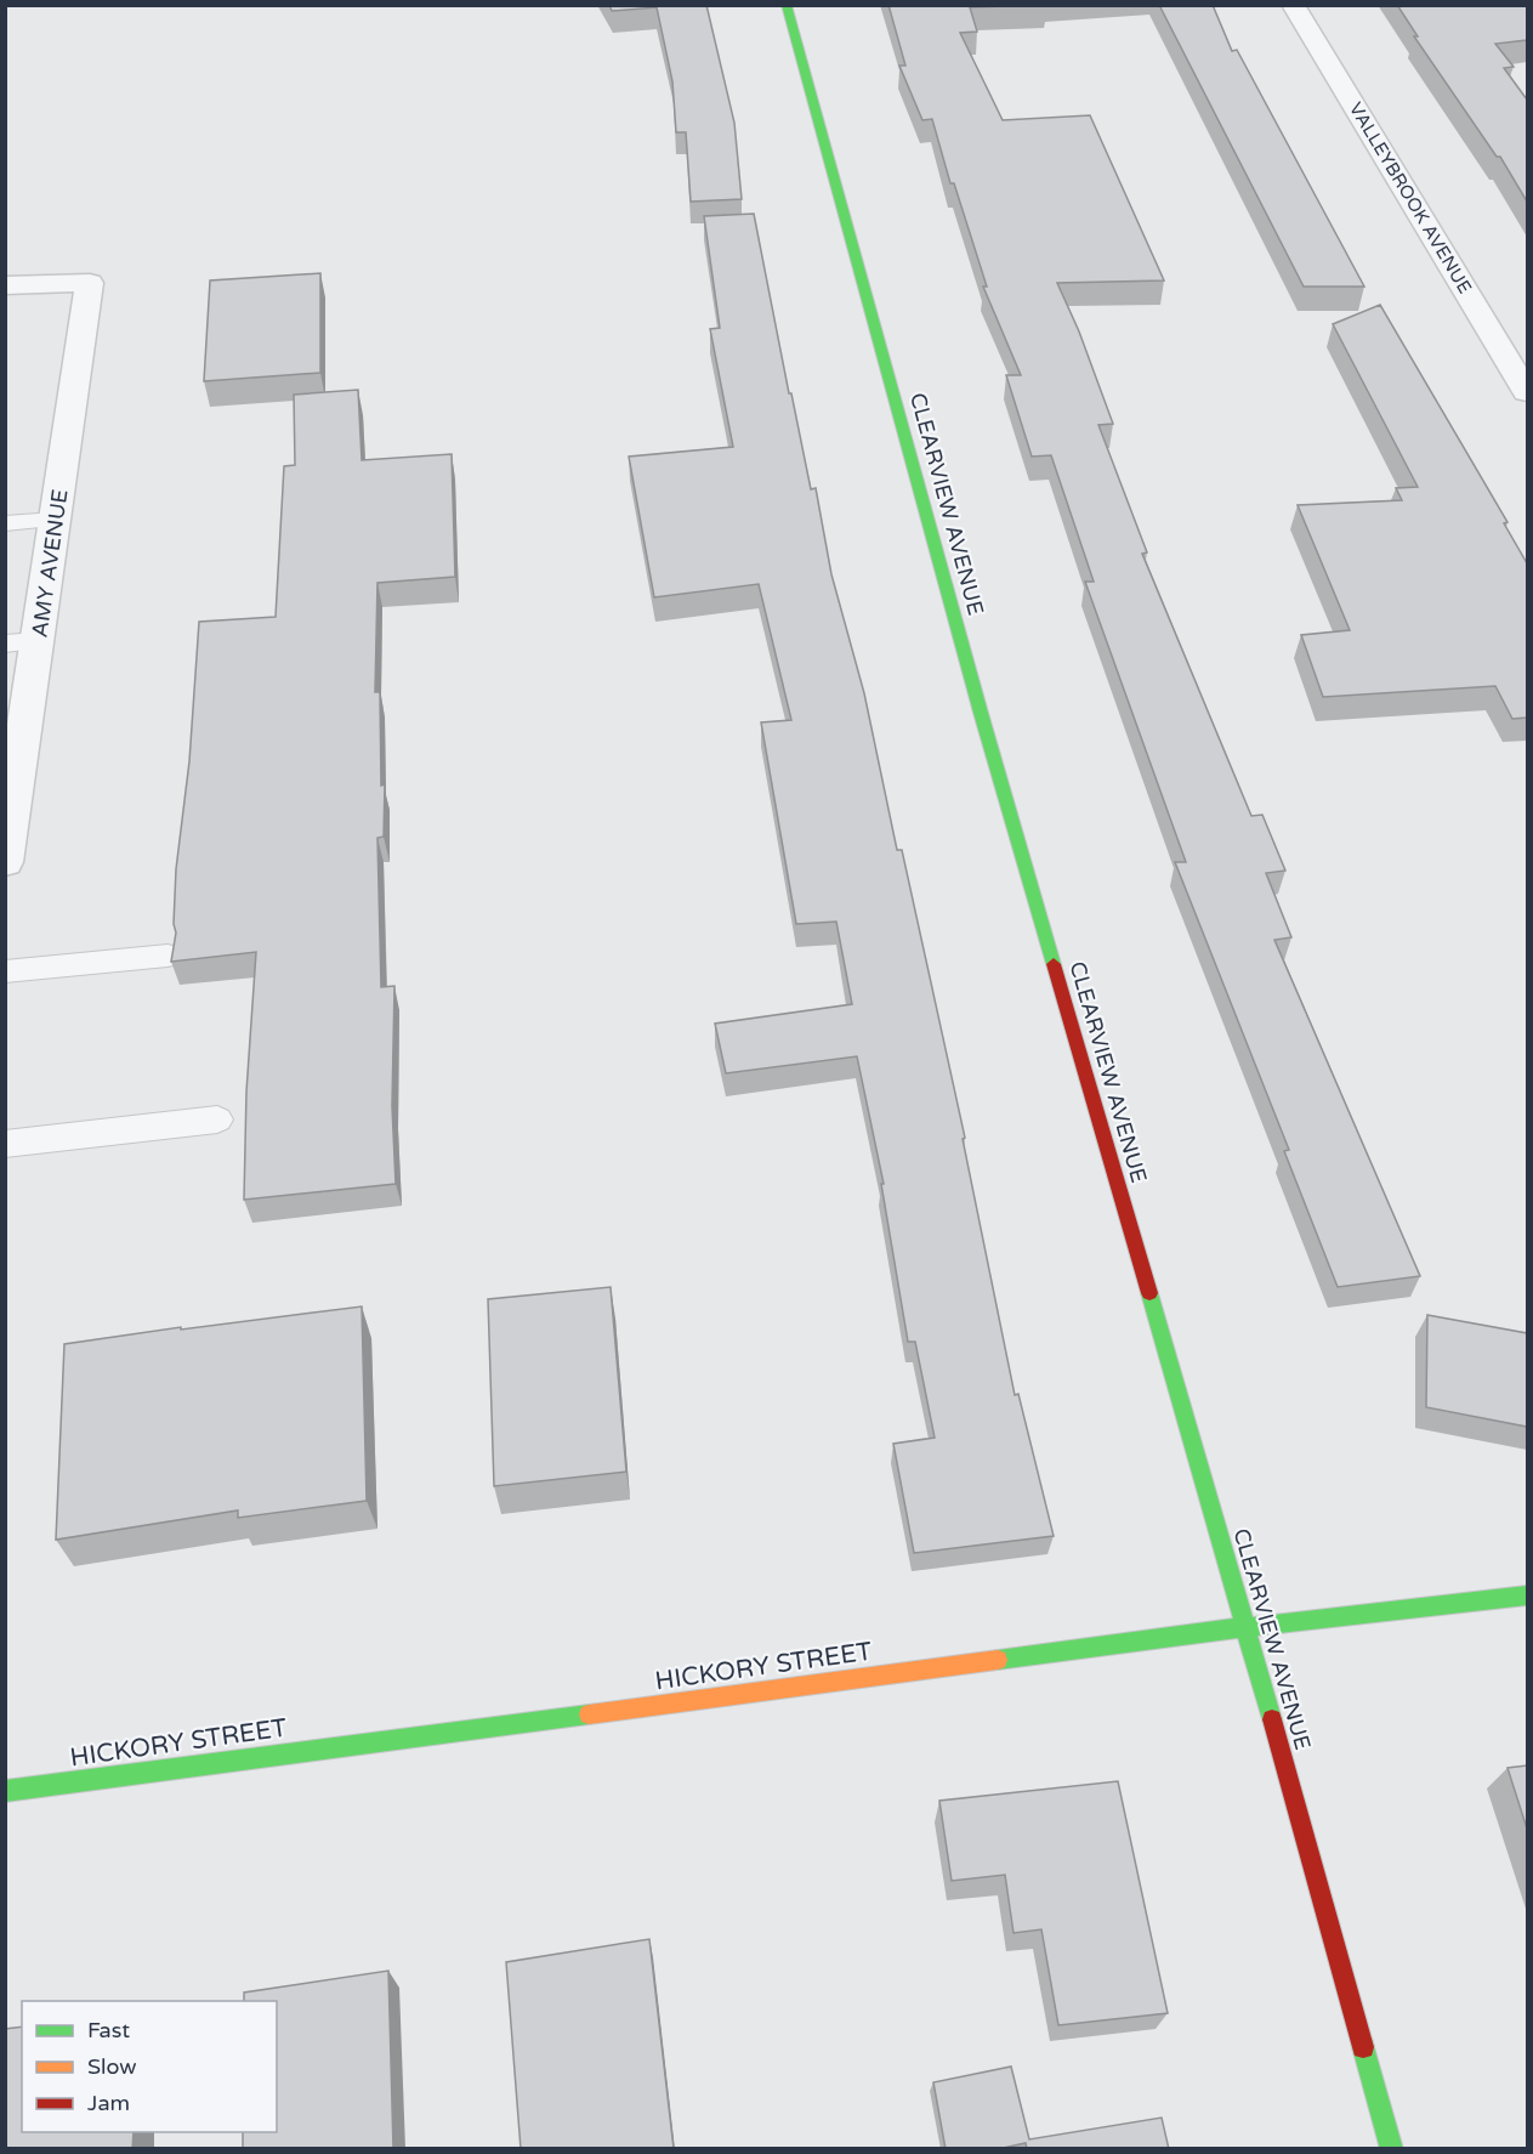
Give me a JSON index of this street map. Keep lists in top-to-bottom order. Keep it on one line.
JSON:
{"streets":{"street":["VALLEYBROOK AVENUE","CLEARVIEW AVENUE","AMY AVENUE","HICKORY STREET"]},"crossings":[["CLEARVIEW AVENUE","HICKORY STREET"]],"legend":["Fast","Slow","Jam"]}
